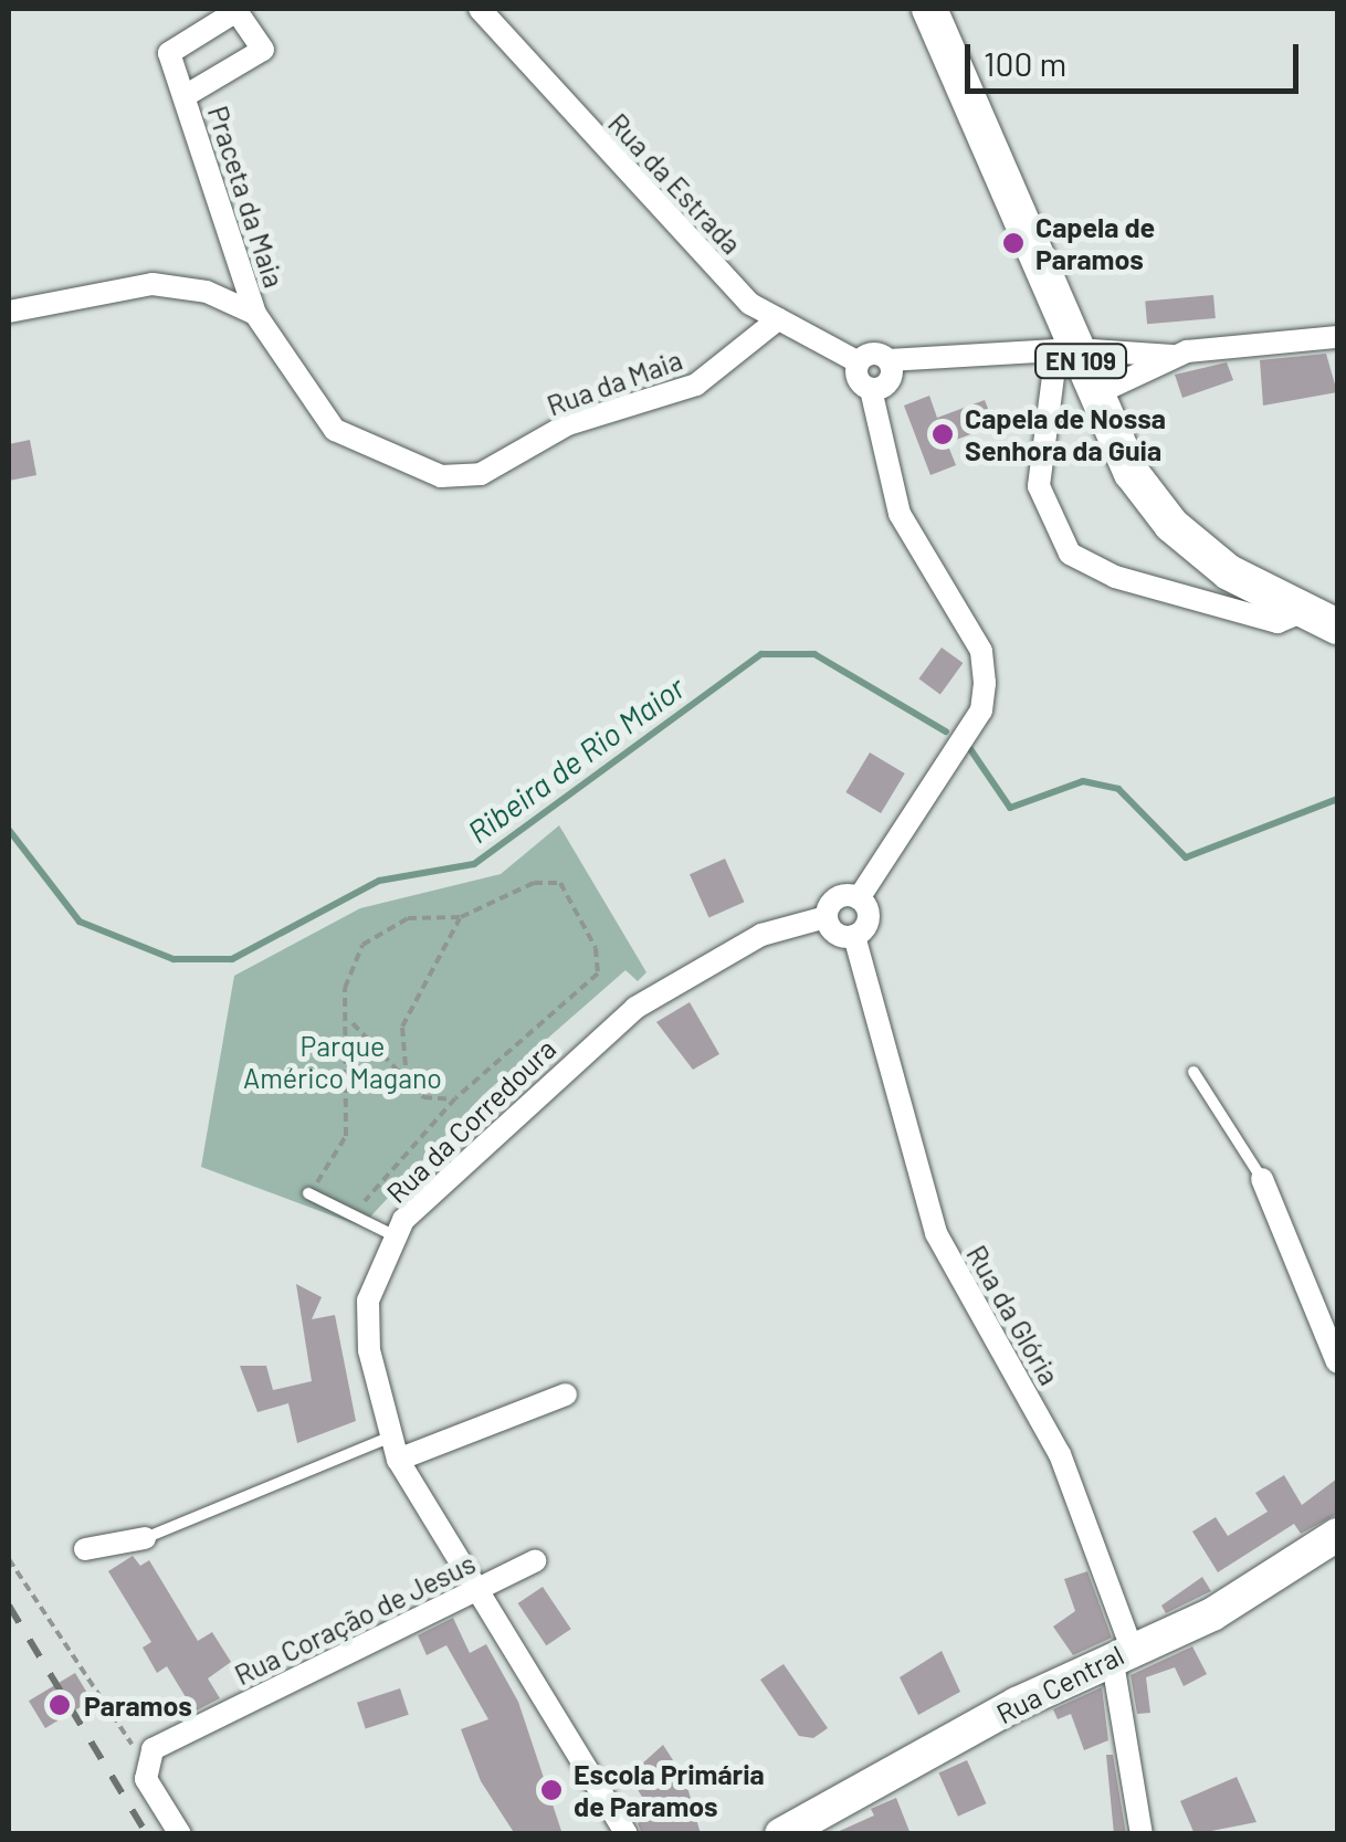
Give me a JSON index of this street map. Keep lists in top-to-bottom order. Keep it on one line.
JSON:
{"streets":{"main road":["EN 109"],"street":["Rua da Estrada","Praceta da Maia","Rua da Maia","Rua da Corredoura","Rua da Glória","Rua Coração de Jesus","Rua Central"]},"crossings":[["Rua da Estrada","Rua da Maia"],["Praceta da Maia","Rua da Maia"],["Rua da Corredoura","Rua da Glória"],["Rua da Corredoura","Rua Coração de Jesus"],["Rua da Glória","Rua Central"]],"water":["Ribeira de Rio Maior"],"parks":["Parque Américo Magano"],"places":["Capela de Paramos","Capela de Nossa Senhora da Guia","Paramos","Escola Primária de Paramos"],"scale_bar":"100 m"}
